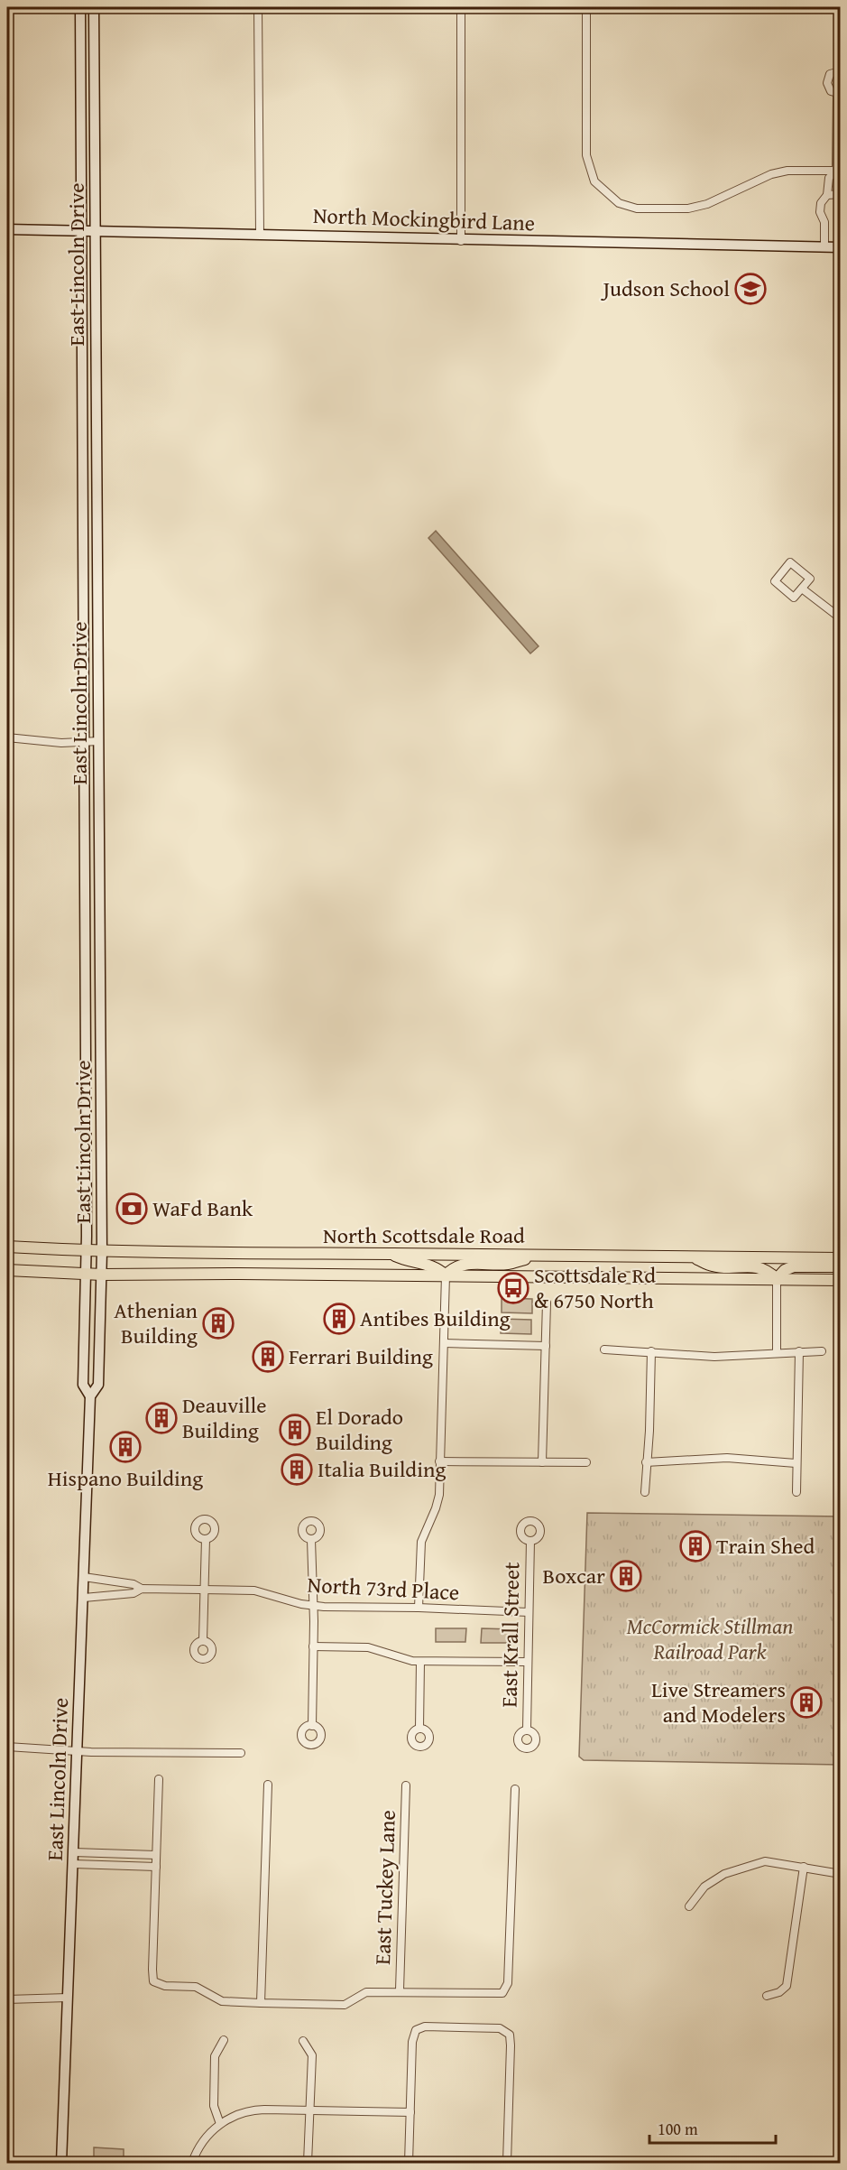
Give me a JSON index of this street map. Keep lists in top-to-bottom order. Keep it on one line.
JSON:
{"streets":{"main road":["North Mockingbird Lane","East Lincoln Drive","North Scottsdale Road"],"street":["North 73rd Place","East Krall Street","East Tuckey Lane"]},"crossings":[["North Mockingbird Lane","East Lincoln Drive"],["East Lincoln Drive","North Scottsdale Road"],["East Lincoln Drive","North 73rd Place"],["North 73rd Place","East Krall Street"]],"parks":["McCormick Stillman Railroad Park"],"places":{"school or university":["Judson School"],"bank":["WaFd Bank"],"bus stop":["Scottsdale Rd & 6750 North"],"building":["Antibes Building","Athenian Building","Ferrari Building","Deauville Building","El Dorado Building","Hispano Building","Italia Building","Train Shed","Boxcar","Live Streamers and Modelers"]},"scale_bar":"100 m"}
